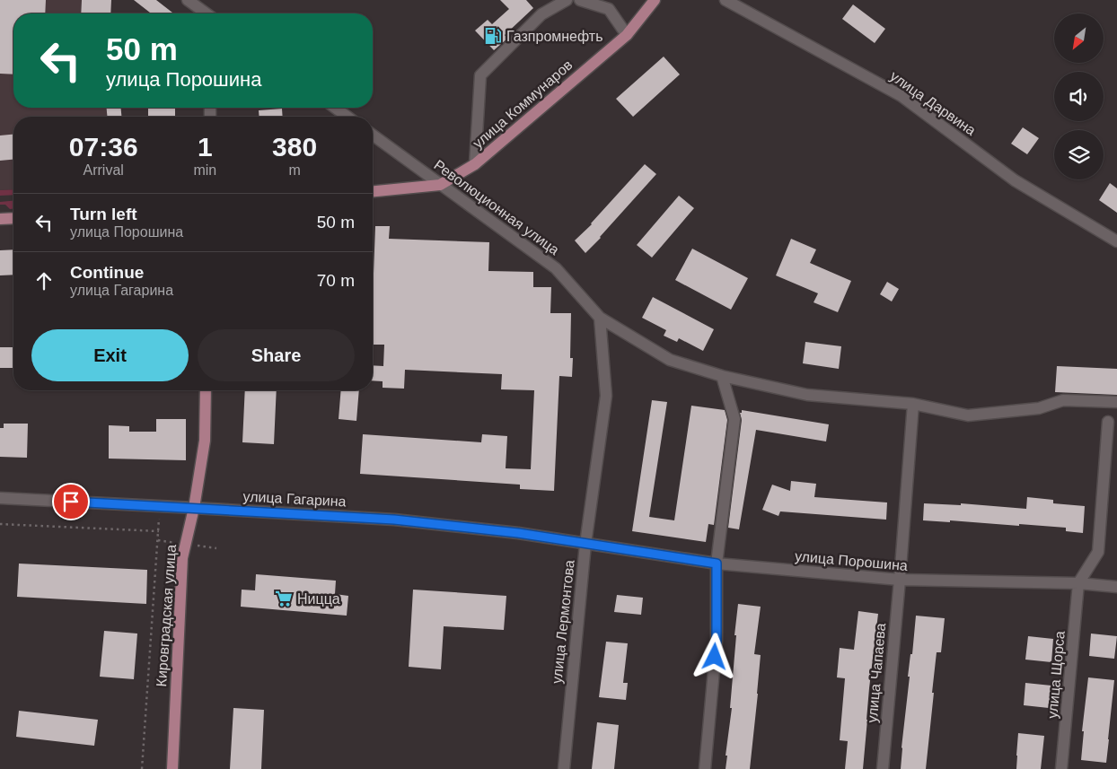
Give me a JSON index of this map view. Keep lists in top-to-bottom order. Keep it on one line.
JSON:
{"streets":{"main road":["улица Коммунаров","Кировградская улица"],"street":["улица Дарвина","Революционная улица","улица Гагарина","улица Порошина","улица Лермонтова","улица Чапаева","улица Щорса"]},"crossings":[["улица Коммунаров","Революционная улица"],["Революционная улица","улица Лермонтова"],["Революционная улица","улица Чапаева"],["улица Гагарина","улица Порошина"],["улица Гагарина","Кировградская улица"],["улица Гагарина","улица Лермонтова"],["улица Порошина","улица Лермонтова"],["улица Порошина","улица Чапаева"],["улица Порошина","улица Щорса"]],"places":{"fuel station":["Газпромнефть"],"supermarket":["Ницца"]},"north":"bottom left","page":{"turn":["50 m","улица Порошина"],"eta":["07:36","Arrival","1","min","380","m"],"list":[{"name":"Turn left","note":"улица Порошина","value":"50 m"},{"name":"Continue","note":"улица Гагарина","value":"70 m"}],"buttons":["Exit","Share"]}}
